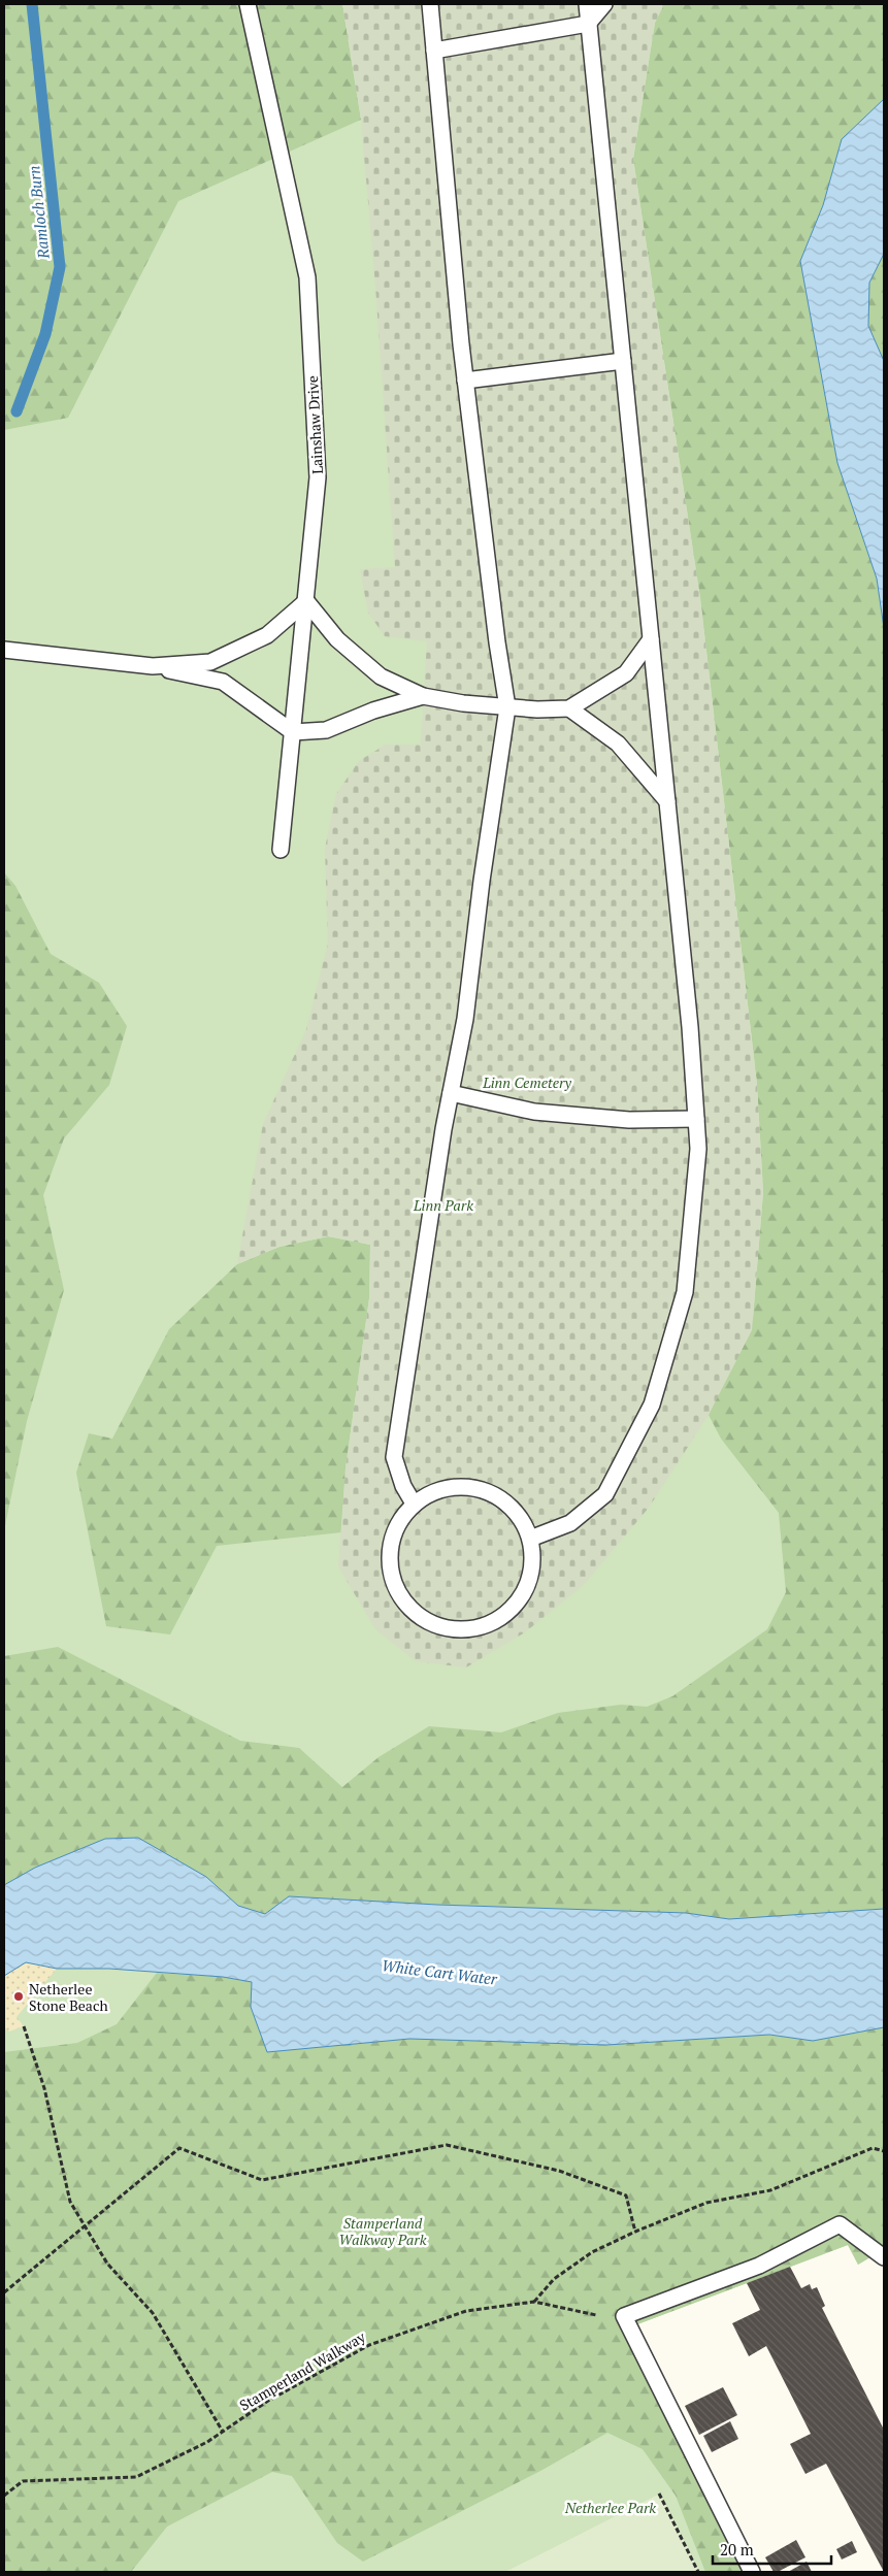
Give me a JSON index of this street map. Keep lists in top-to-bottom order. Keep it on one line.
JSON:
{"streets":{"lane":["Lainshaw Drive"],"path":["Stamperland Walkway"]},"water":["Ramloch Burn","White Cart Water"],"parks":["Linn Cemetery","Linn Park","Stamperland Walkway Park","Netherlee Park"],"places":["Netherlee Stone Beach"],"scale_bar":"20 m"}
